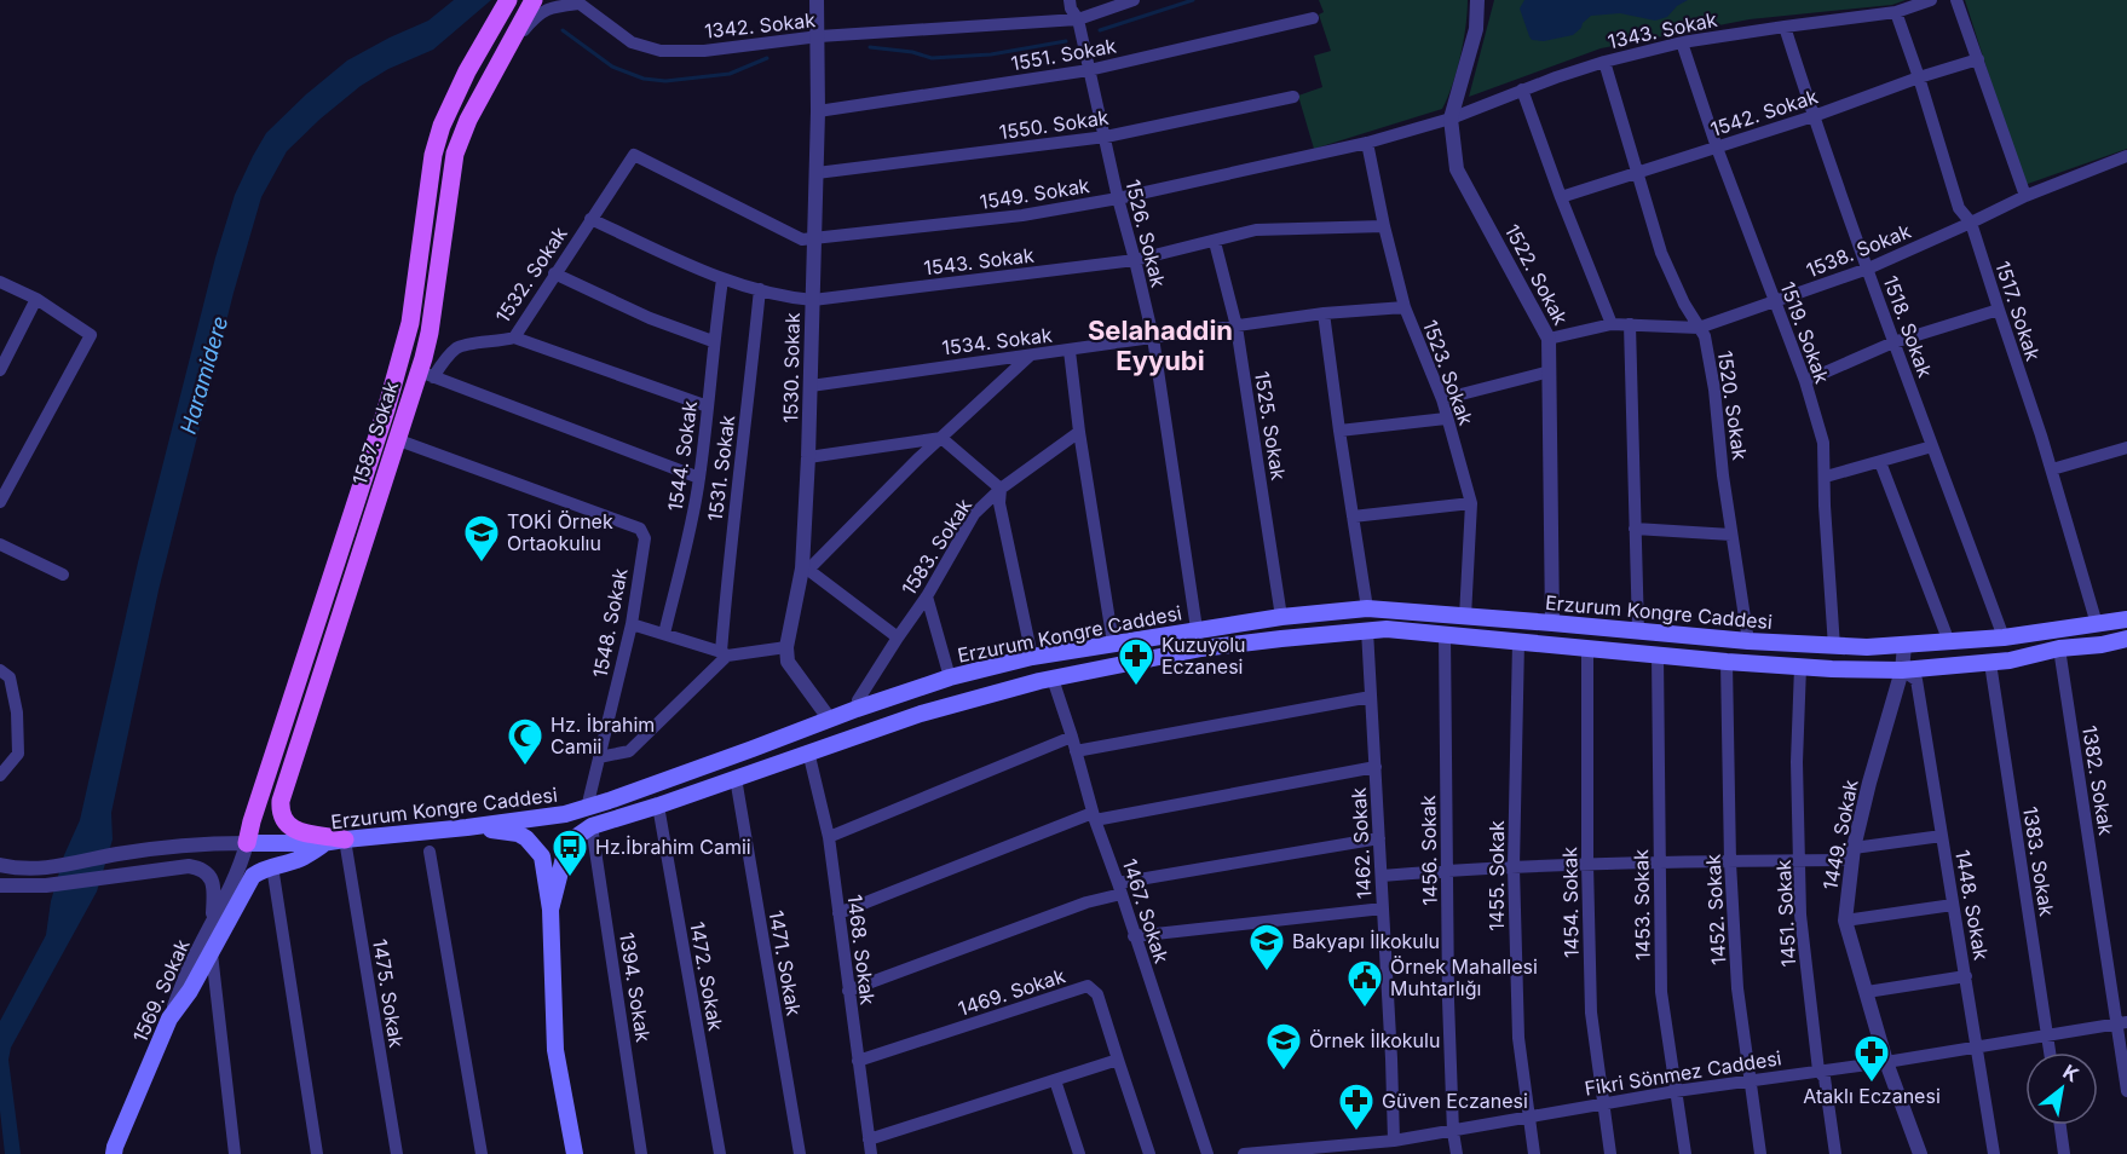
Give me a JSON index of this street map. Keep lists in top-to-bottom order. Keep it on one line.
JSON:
{"streets":{"main road":["1587. Sokak","Erzurum Kongre Caddesi","1569. Sokak"],"street":["1342. Sokak","1343. Sokak","1551. Sokak","1542. Sokak","1550. Sokak","1549. Sokak","1526. Sokak","1538. Sokak","1543. Sokak","1532. Sokak","1522. Sokak","1517. Sokak","1518. Sokak","1519. Sokak","1534. Sokak","1530. Sokak","1523. Sokak","1520. Sokak","1525. Sokak","1544. Sokak","1531. Sokak","1583. Sokak","1548. Sokak","1382. Sokak","1449. Sokak","1462. Sokak","1456. Sokak","1383. Sokak","1455. Sokak","1454. Sokak","1453. Sokak","1448. Sokak","1452. Sokak","1467. Sokak","1451. Sokak","1468. Sokak","1471. Sokak","1472. Sokak","1394. Sokak","1469. Sokak","1475. Sokak","Fikri Sönmez Caddesi"]},"crossings":[["1342. Sokak","1526. Sokak"],["1342. Sokak","1530. Sokak"],["1343. Sokak","1549. Sokak"],["1343. Sokak","1522. Sokak"],["1343. Sokak","1517. Sokak"],["1343. Sokak","1518. Sokak"],["1343. Sokak","1519. Sokak"],["1343. Sokak","1520. Sokak"],["1551. Sokak","1526. Sokak"],["1551. Sokak","1530. Sokak"],["1542. Sokak","1517. Sokak"],["1542. Sokak","1518. Sokak"],["1542. Sokak","1519. Sokak"],["1542. Sokak","1520. Sokak"],["1550. Sokak","1526. Sokak"],["1550. Sokak","1530. Sokak"],["1549. Sokak","1526. Sokak"],["1549. Sokak","1532. Sokak"],["1549. Sokak","1522. Sokak"],["1549. Sokak","1530. Sokak"],["1549. Sokak","1523. Sokak"],["1526. Sokak","1543. Sokak"],["1526. Sokak","1534. Sokak"],["1526. Sokak","Erzurum Kongre Caddesi"],["1538. Sokak","1522. Sokak"],["1538. Sokak","1517. Sokak"],["1538. Sokak","1518. Sokak"],["1538. Sokak","1519. Sokak"],["1538. Sokak","1520. Sokak"],["1543. Sokak","1532. Sokak"],["1543. Sokak","1530. Sokak"],["1543. Sokak","1523. Sokak"],["1543. Sokak","1525. Sokak"],["1543. Sokak","1544. Sokak"],["1543. Sokak","1531. Sokak"],["1532. Sokak","1587. Sokak"],["1522. Sokak","Erzurum Kongre Caddesi"],["1517. Sokak","Erzurum Kongre Caddesi"],["1518. Sokak","Erzurum Kongre Caddesi"],["1519. Sokak","Erzurum Kongre Caddesi"],["1534. Sokak","1530. Sokak"],["1534. Sokak","1523. Sokak"],["1534. Sokak","1525. Sokak"],["1523. Sokak","Erzurum Kongre Caddesi"],["1520. Sokak","Erzurum Kongre Caddesi"],["1525. Sokak","Erzurum Kongre Caddesi"],["1587. Sokak","Erzurum Kongre Caddesi"],["1587. Sokak","1548. Sokak"],["1587. Sokak","1569. Sokak"],["1587. Sokak","1475. Sokak"],["1583. Sokak","Erzurum Kongre Caddesi"],["Erzurum Kongre Caddesi","1548. Sokak"],["Erzurum Kongre Caddesi","1382. Sokak"],["Erzurum Kongre Caddesi","1449. Sokak"],["Erzurum Kongre Caddesi","1462. Sokak"],["Erzurum Kongre Caddesi","1456. Sokak"],["Erzurum Kongre Caddesi","1383. Sokak"],["Erzurum Kongre Caddesi","1455. Sokak"],["Erzurum Kongre Caddesi","1454. Sokak"],["Erzurum Kongre Caddesi","1453. Sokak"],["Erzurum Kongre Caddesi","1448. Sokak"],["Erzurum Kongre Caddesi","1452. Sokak"],["Erzurum Kongre Caddesi","1467. Sokak"],["Erzurum Kongre Caddesi","1451. Sokak"],["Erzurum Kongre Caddesi","1468. Sokak"],["Erzurum Kongre Caddesi","1471. Sokak"],["Erzurum Kongre Caddesi","1472. Sokak"],["Erzurum Kongre Caddesi","1394. Sokak"],["Erzurum Kongre Caddesi","1569. Sokak"],["Erzurum Kongre Caddesi","1475. Sokak"],["1382. Sokak","Fikri Sönmez Caddesi"],["1449. Sokak","1448. Sokak"],["1449. Sokak","Fikri Sönmez Caddesi"],["1462. Sokak","Fikri Sönmez Caddesi"],["1456. Sokak","Fikri Sönmez Caddesi"],["1383. Sokak","Fikri Sönmez Caddesi"],["1455. Sokak","Fikri Sönmez Caddesi"],["1454. Sokak","Fikri Sönmez Caddesi"],["1453. Sokak","Fikri Sönmez Caddesi"],["1448. Sokak","Fikri Sönmez Caddesi"],["1452. Sokak","Fikri Sönmez Caddesi"],["1451. Sokak","Fikri Sönmez Caddesi"],["1468. Sokak","1469. Sokak"]],"districts":["Selahaddin Eyyubi"],"water":["Haramidere"],"places":{"school or university":["TOKİ Örnek Ortaokulıu","Bakyapı İlkokulu","Örnek İlkokulu"],"pharmacy":["Kuzuyolu Eczanesi","Ataklı Eczanesi","Güven Eczanesi"],"mosque":["Hz. İbrahim Camii"],"bus stop":["Hz.İbrahim Camii"],"public building":["Örnek Mahallesi Muhtarlığı"]},"north":"top right"}
